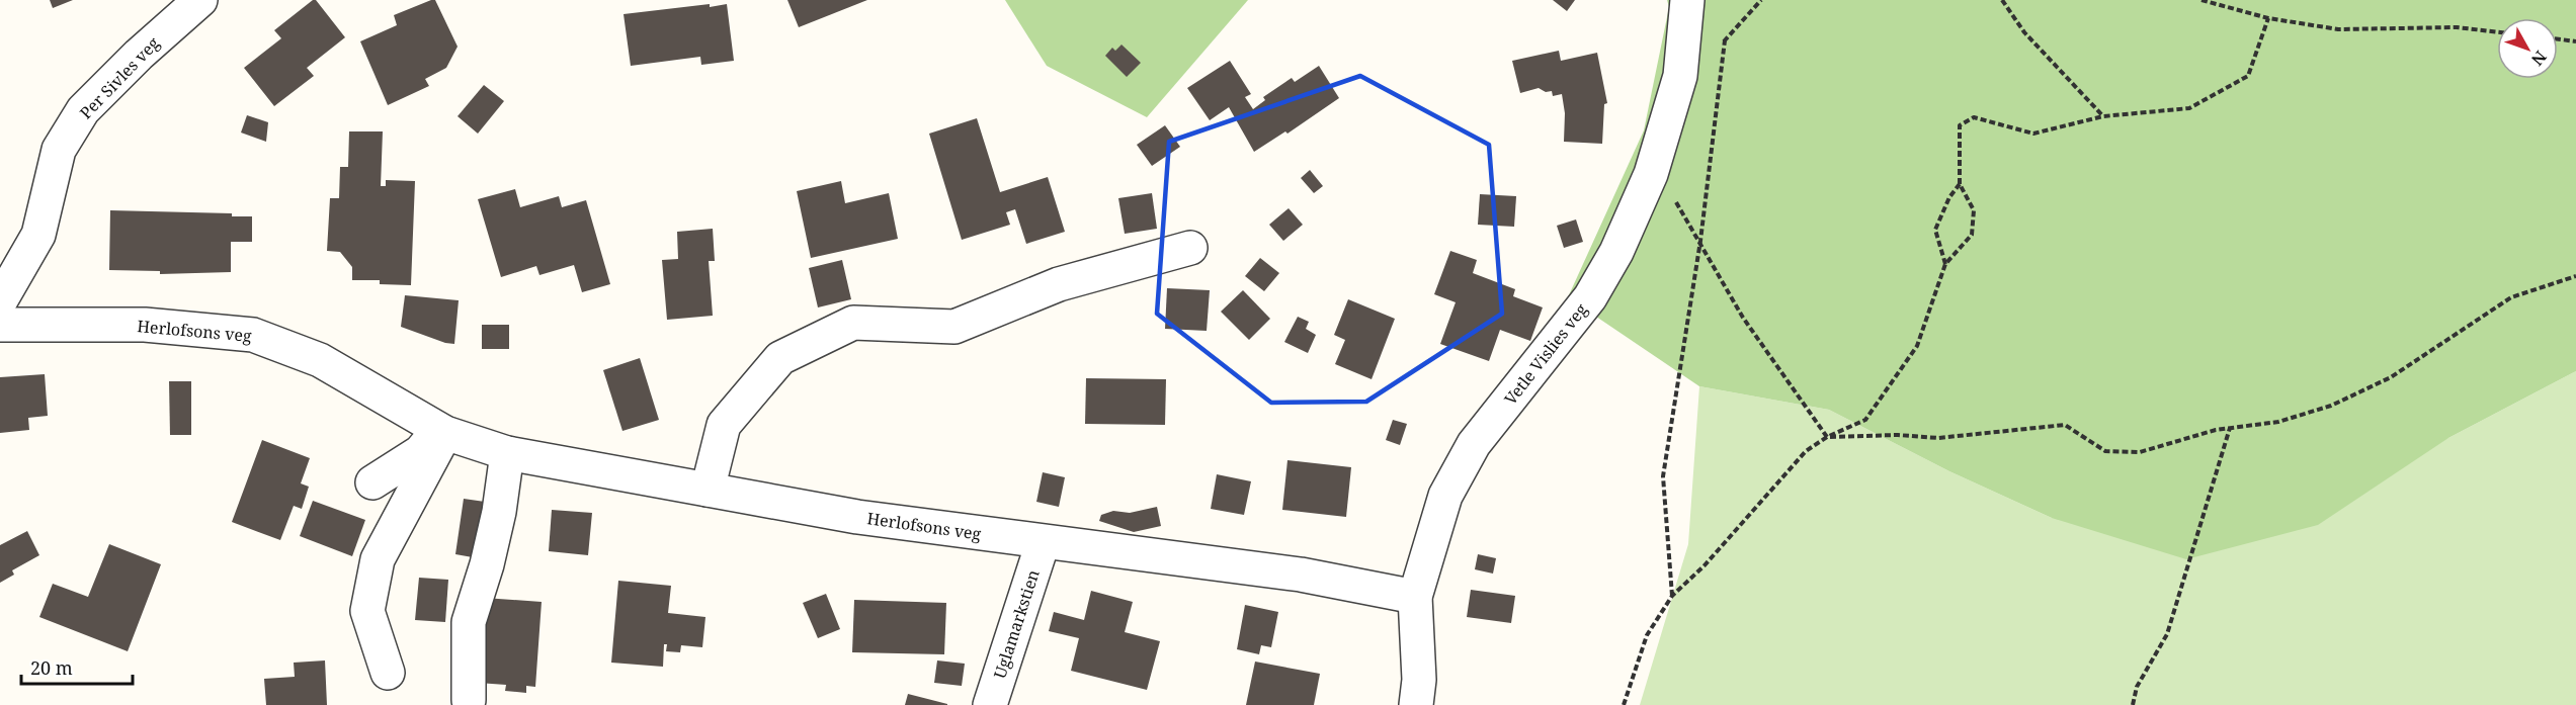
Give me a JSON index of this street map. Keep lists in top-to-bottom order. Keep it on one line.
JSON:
{"streets":{"street":["Per Sivles veg","Herlofsons veg","Vetle Vislies veg","Uglamarkstien"]},"crossings":[["Herlofsons veg","Vetle Vislies veg"],["Herlofsons veg","Uglamarkstien"]],"scale_bar":"20 m","north":"bottom right"}
